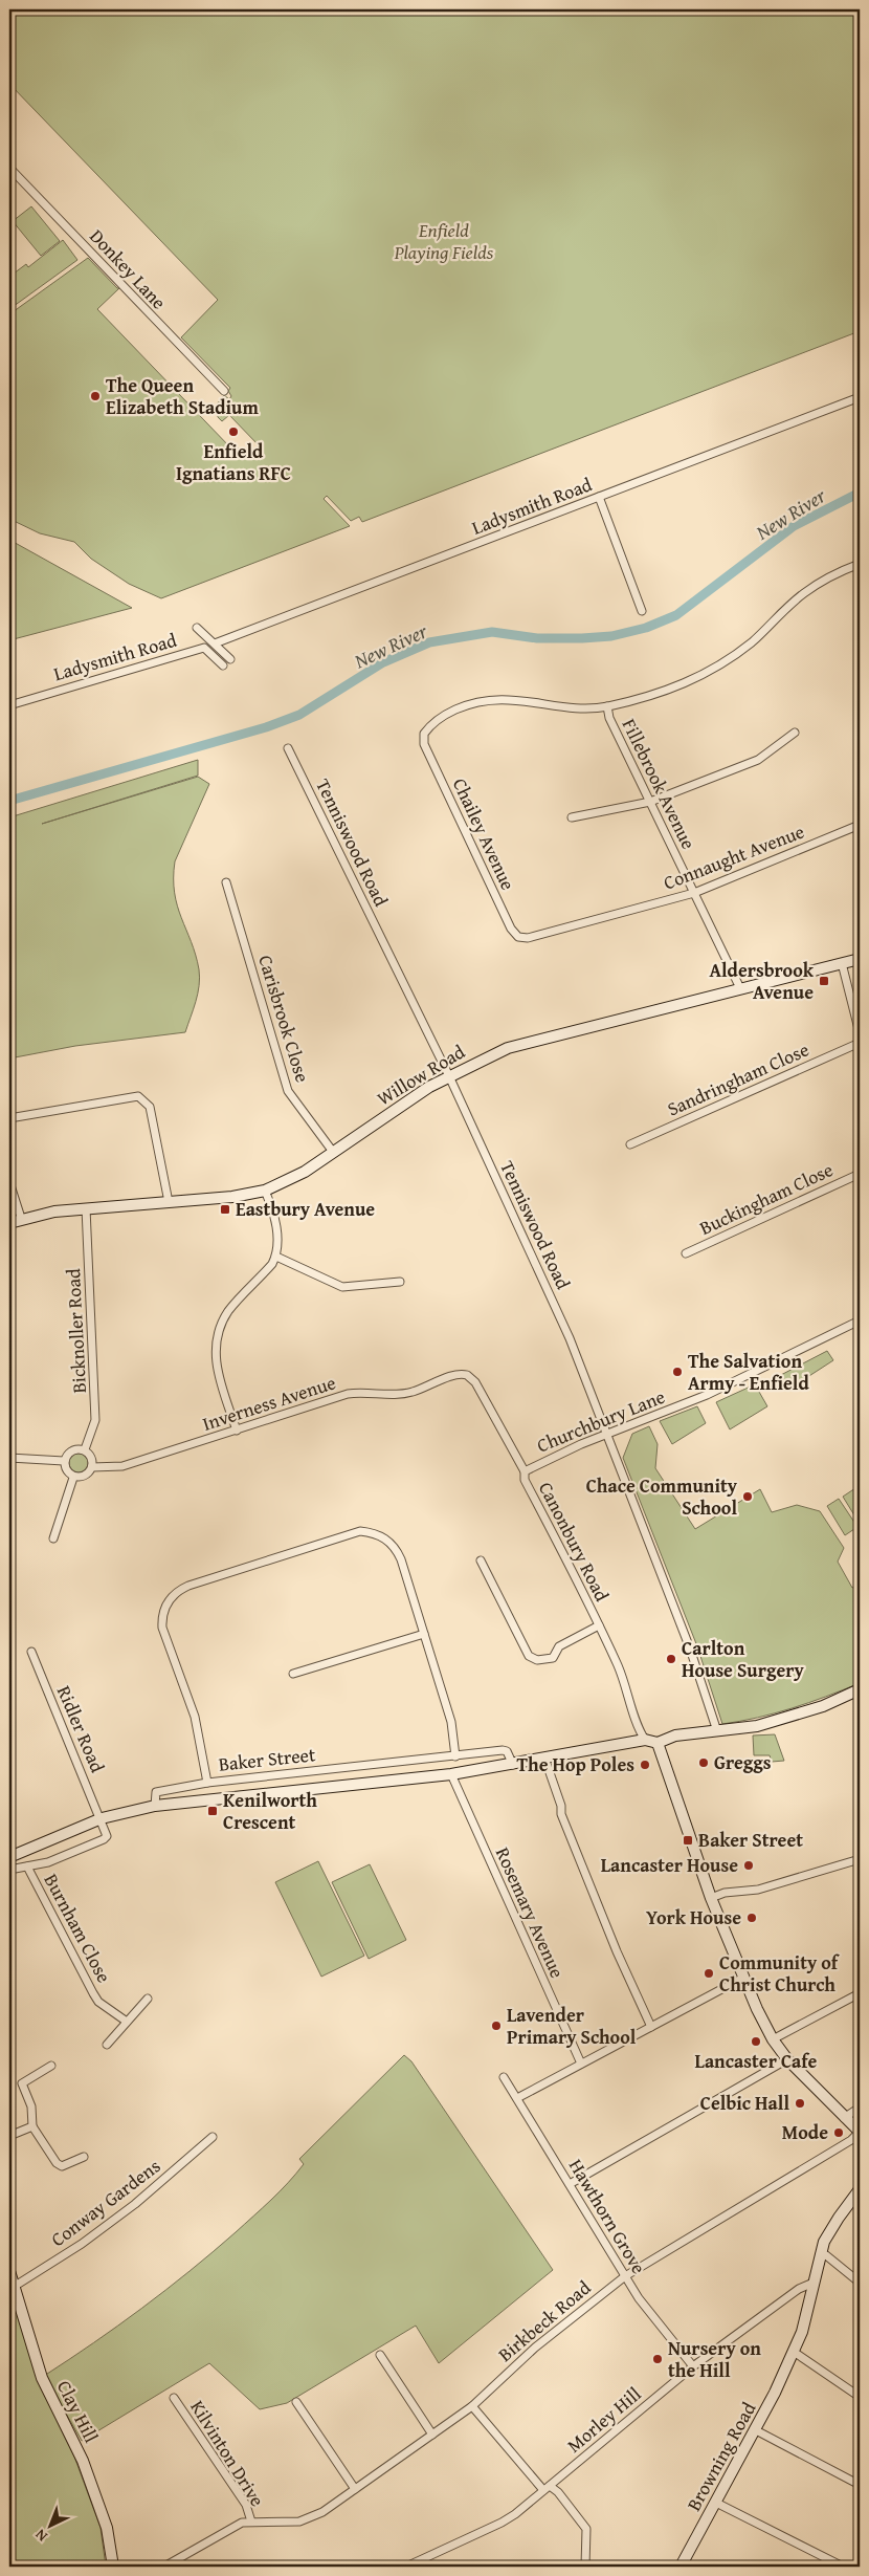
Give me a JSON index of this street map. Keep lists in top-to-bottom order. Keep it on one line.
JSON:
{"streets":{"street":["Donkey Lane","Ladysmith Road","Fillebrook Avenue","Chailey Avenue","Tenniswood Road","Connaught Avenue","Carisbrook Close","Willow Road","Sandringham Close","Buckingham Close","Bicknoller Road","Inverness Avenue","Churchbury Lane","Canonbury Road","Ridler Road","Baker Street","Rosemary Avenue","Burnham Close","Conway Gardens","Hawthorn Grove","Birkbeck Road","Clay Hill","Morley Hill","Kilvinton Drive","Browning Road"]},"crossings":[["Fillebrook Avenue","Chailey Avenue"],["Fillebrook Avenue","Connaught Avenue"],["Fillebrook Avenue","Willow Road"],["Chailey Avenue","Connaught Avenue"],["Tenniswood Road","Willow Road"],["Tenniswood Road","Churchbury Lane"],["Carisbrook Close","Willow Road"],["Willow Road","Bicknoller Road"],["Bicknoller Road","Inverness Avenue"],["Inverness Avenue","Canonbury Road"],["Churchbury Lane","Canonbury Road"],["Canonbury Road","Baker Street"],["Ridler Road","Baker Street"],["Baker Street","Rosemary Avenue"],["Conway Gardens","Clay Hill"],["Hawthorn Grove","Birkbeck Road"],["Hawthorn Grove","Morley Hill"],["Birkbeck Road","Kilvinton Drive"],["Morley Hill","Browning Road"]],"water":["New River"],"parks":["Enfield Playing Fields"],"places":{"other":["The Queen Elizabeth Stadium","Enfield Ignatians RFC","The Salvation Army - Enfield","Chace Community School","Carlton House Surgery","Greggs","The Hop Poles","Lancaster House","York House","Community of Christ Church","Lavender Primary School","Lancaster Cafe","Celbic Hall","Mode","Nursery on the Hill"],"transit":["Aldersbrook Avenue","Eastbury Avenue","Kenilworth Crescent","Baker Street"]},"north":"bottom left"}
